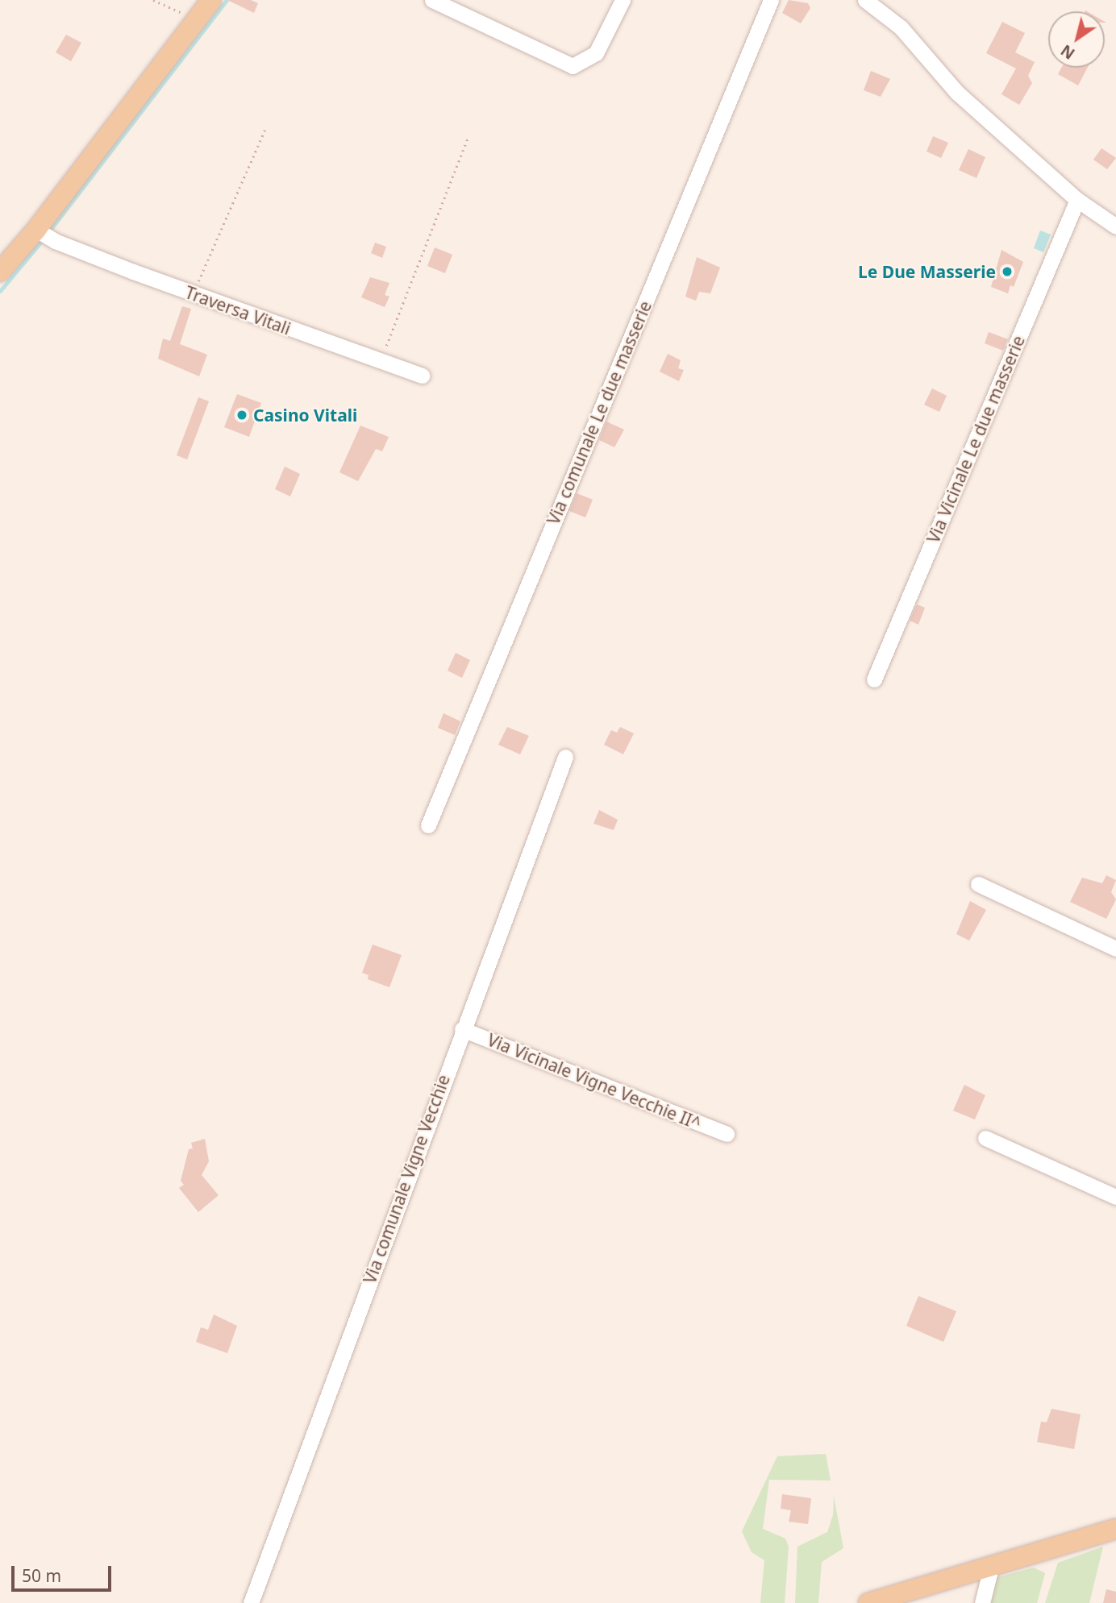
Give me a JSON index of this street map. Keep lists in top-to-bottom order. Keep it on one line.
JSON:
{"streets":{"street":["Traversa Vitali","Via comunale Le due masserie","Via Vicinale Le due masserie","Via Vicinale Vigne Vecchie II^","Via comunale Vigne Vecchie"]},"crossings":[["Via Vicinale Vigne Vecchie II^","Via comunale Vigne Vecchie"]],"places":["Le Due Masserie","Casino Vitali"],"scale_bar":"50 m","north":"bottom left"}
